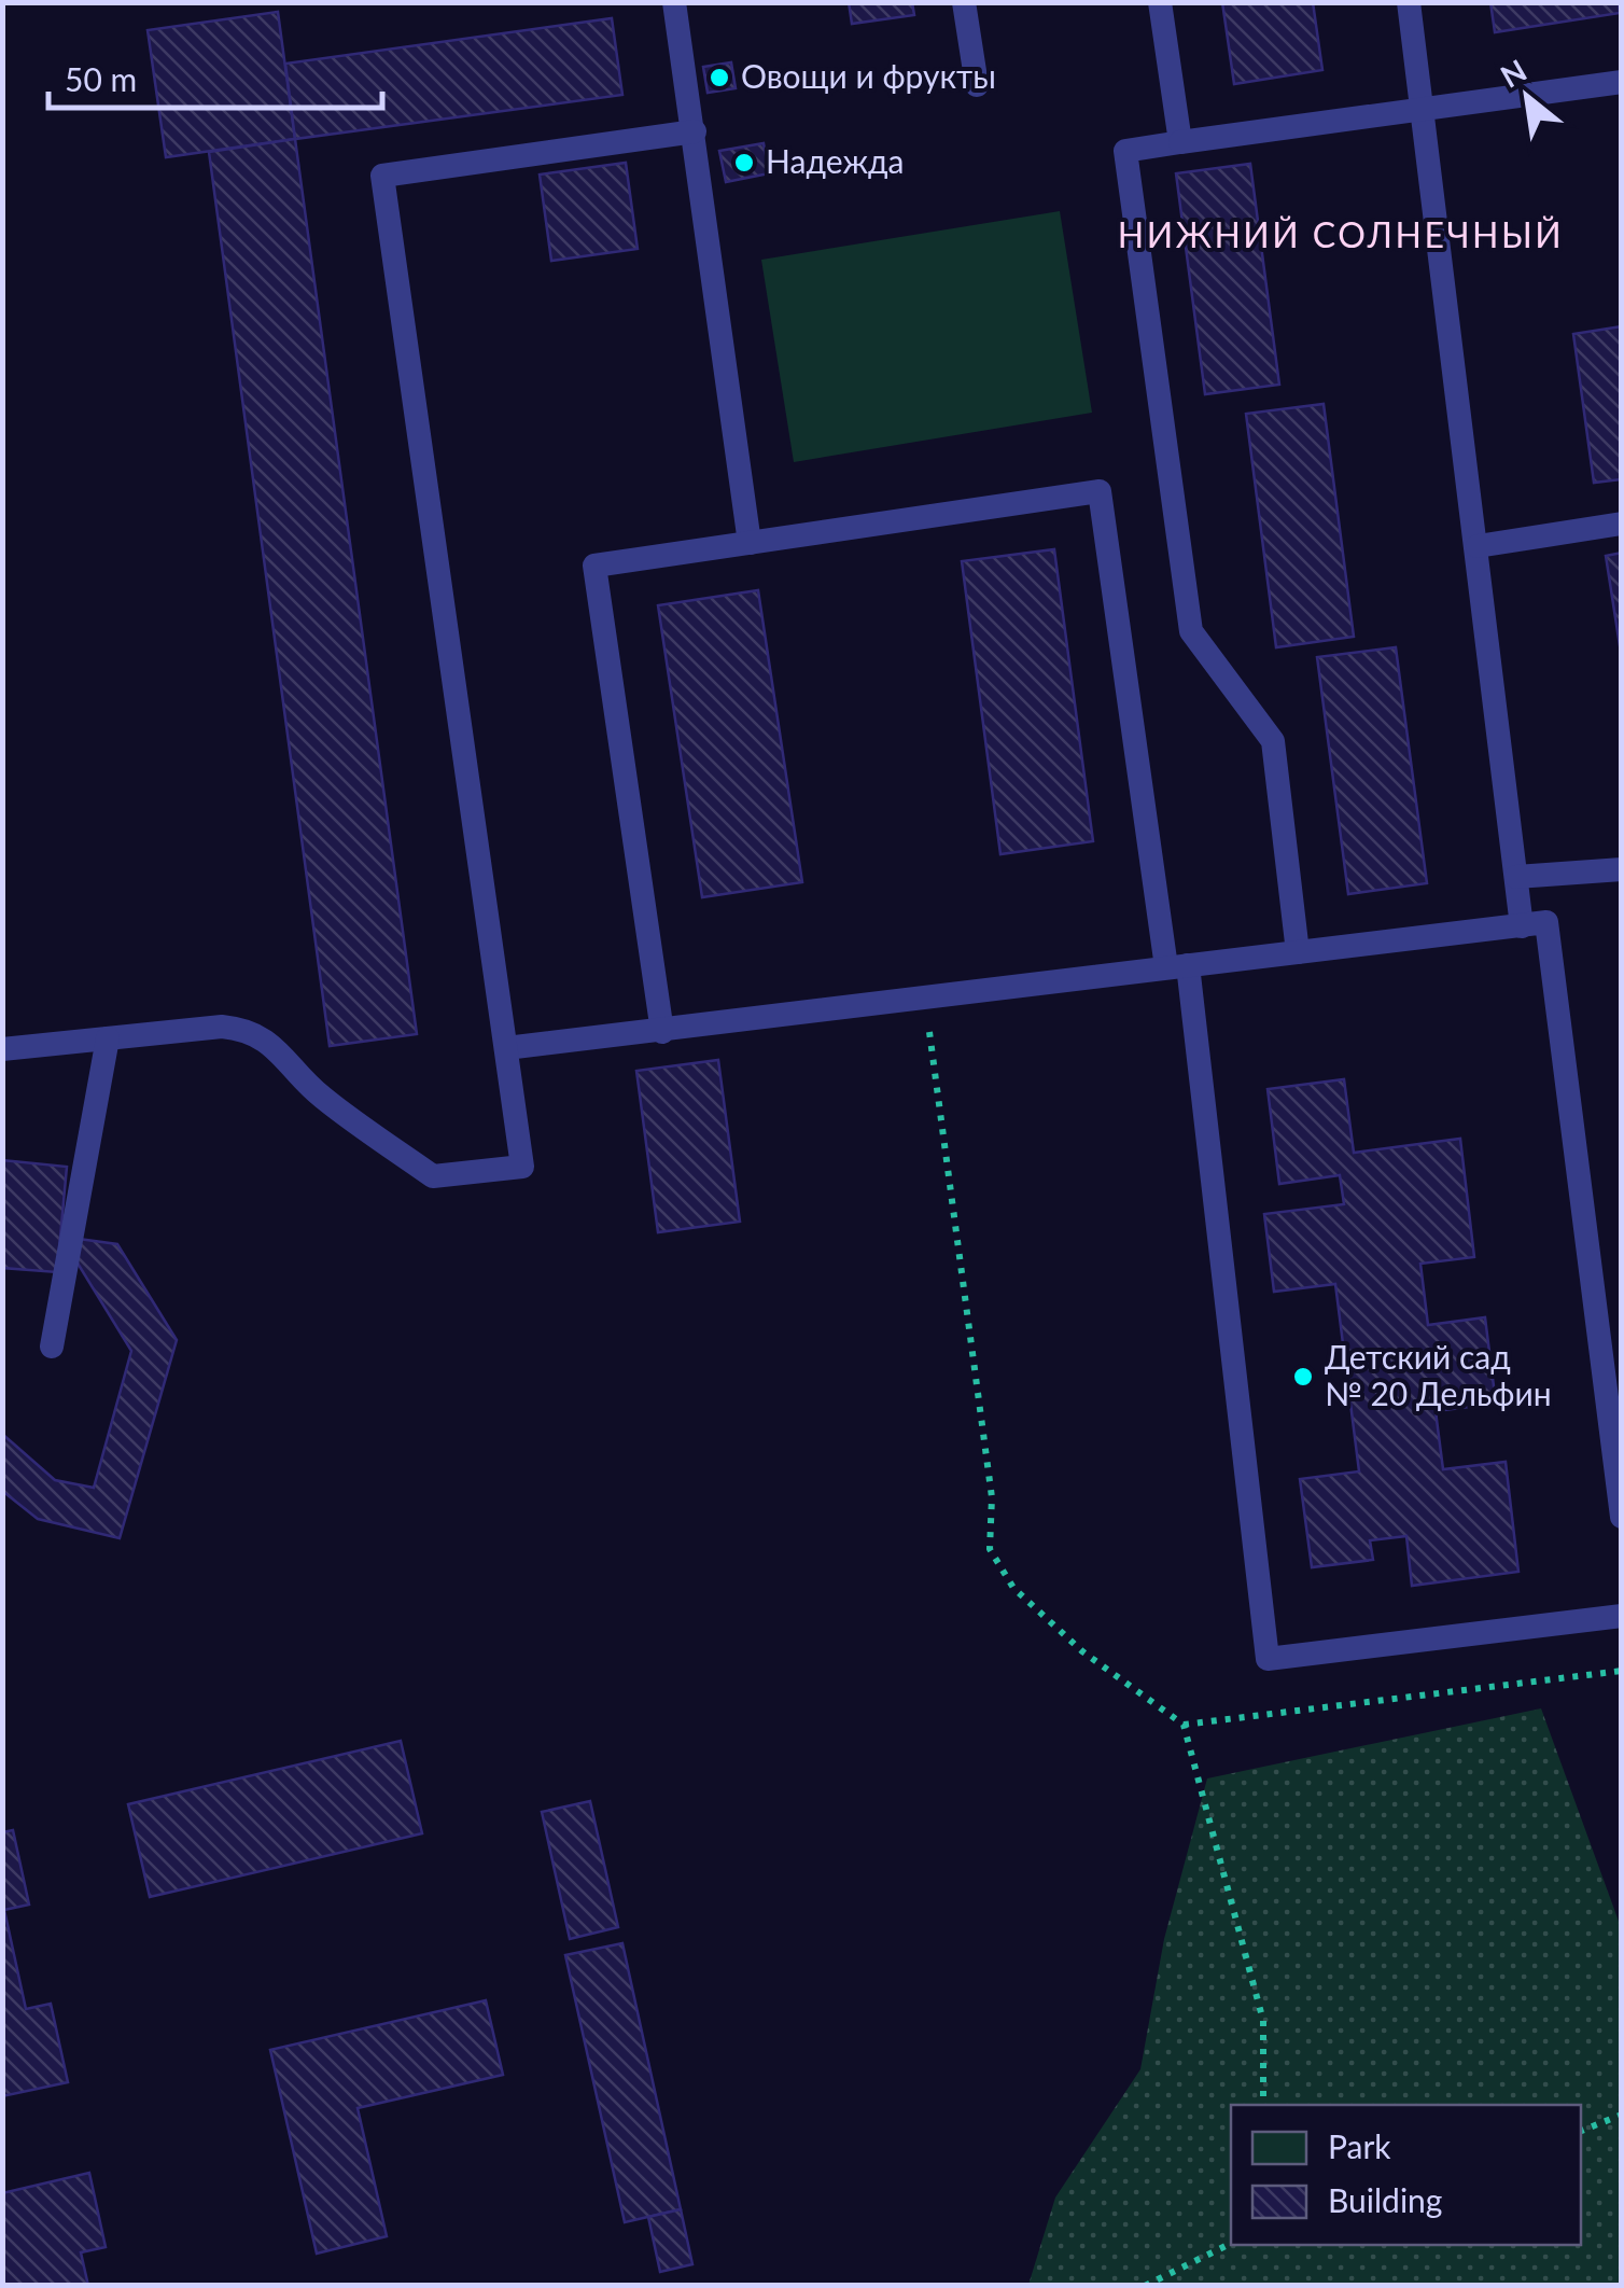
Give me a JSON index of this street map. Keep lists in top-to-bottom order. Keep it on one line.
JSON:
{"districts":["НИЖНИЙ СОЛНЕЧНЫЙ"],"places":["Овощи и фрукты","Надежда","Детский сад № 20 Дельфин"],"legend":["Park","Building"],"scale_bar":"50 m","north":"top left"}
